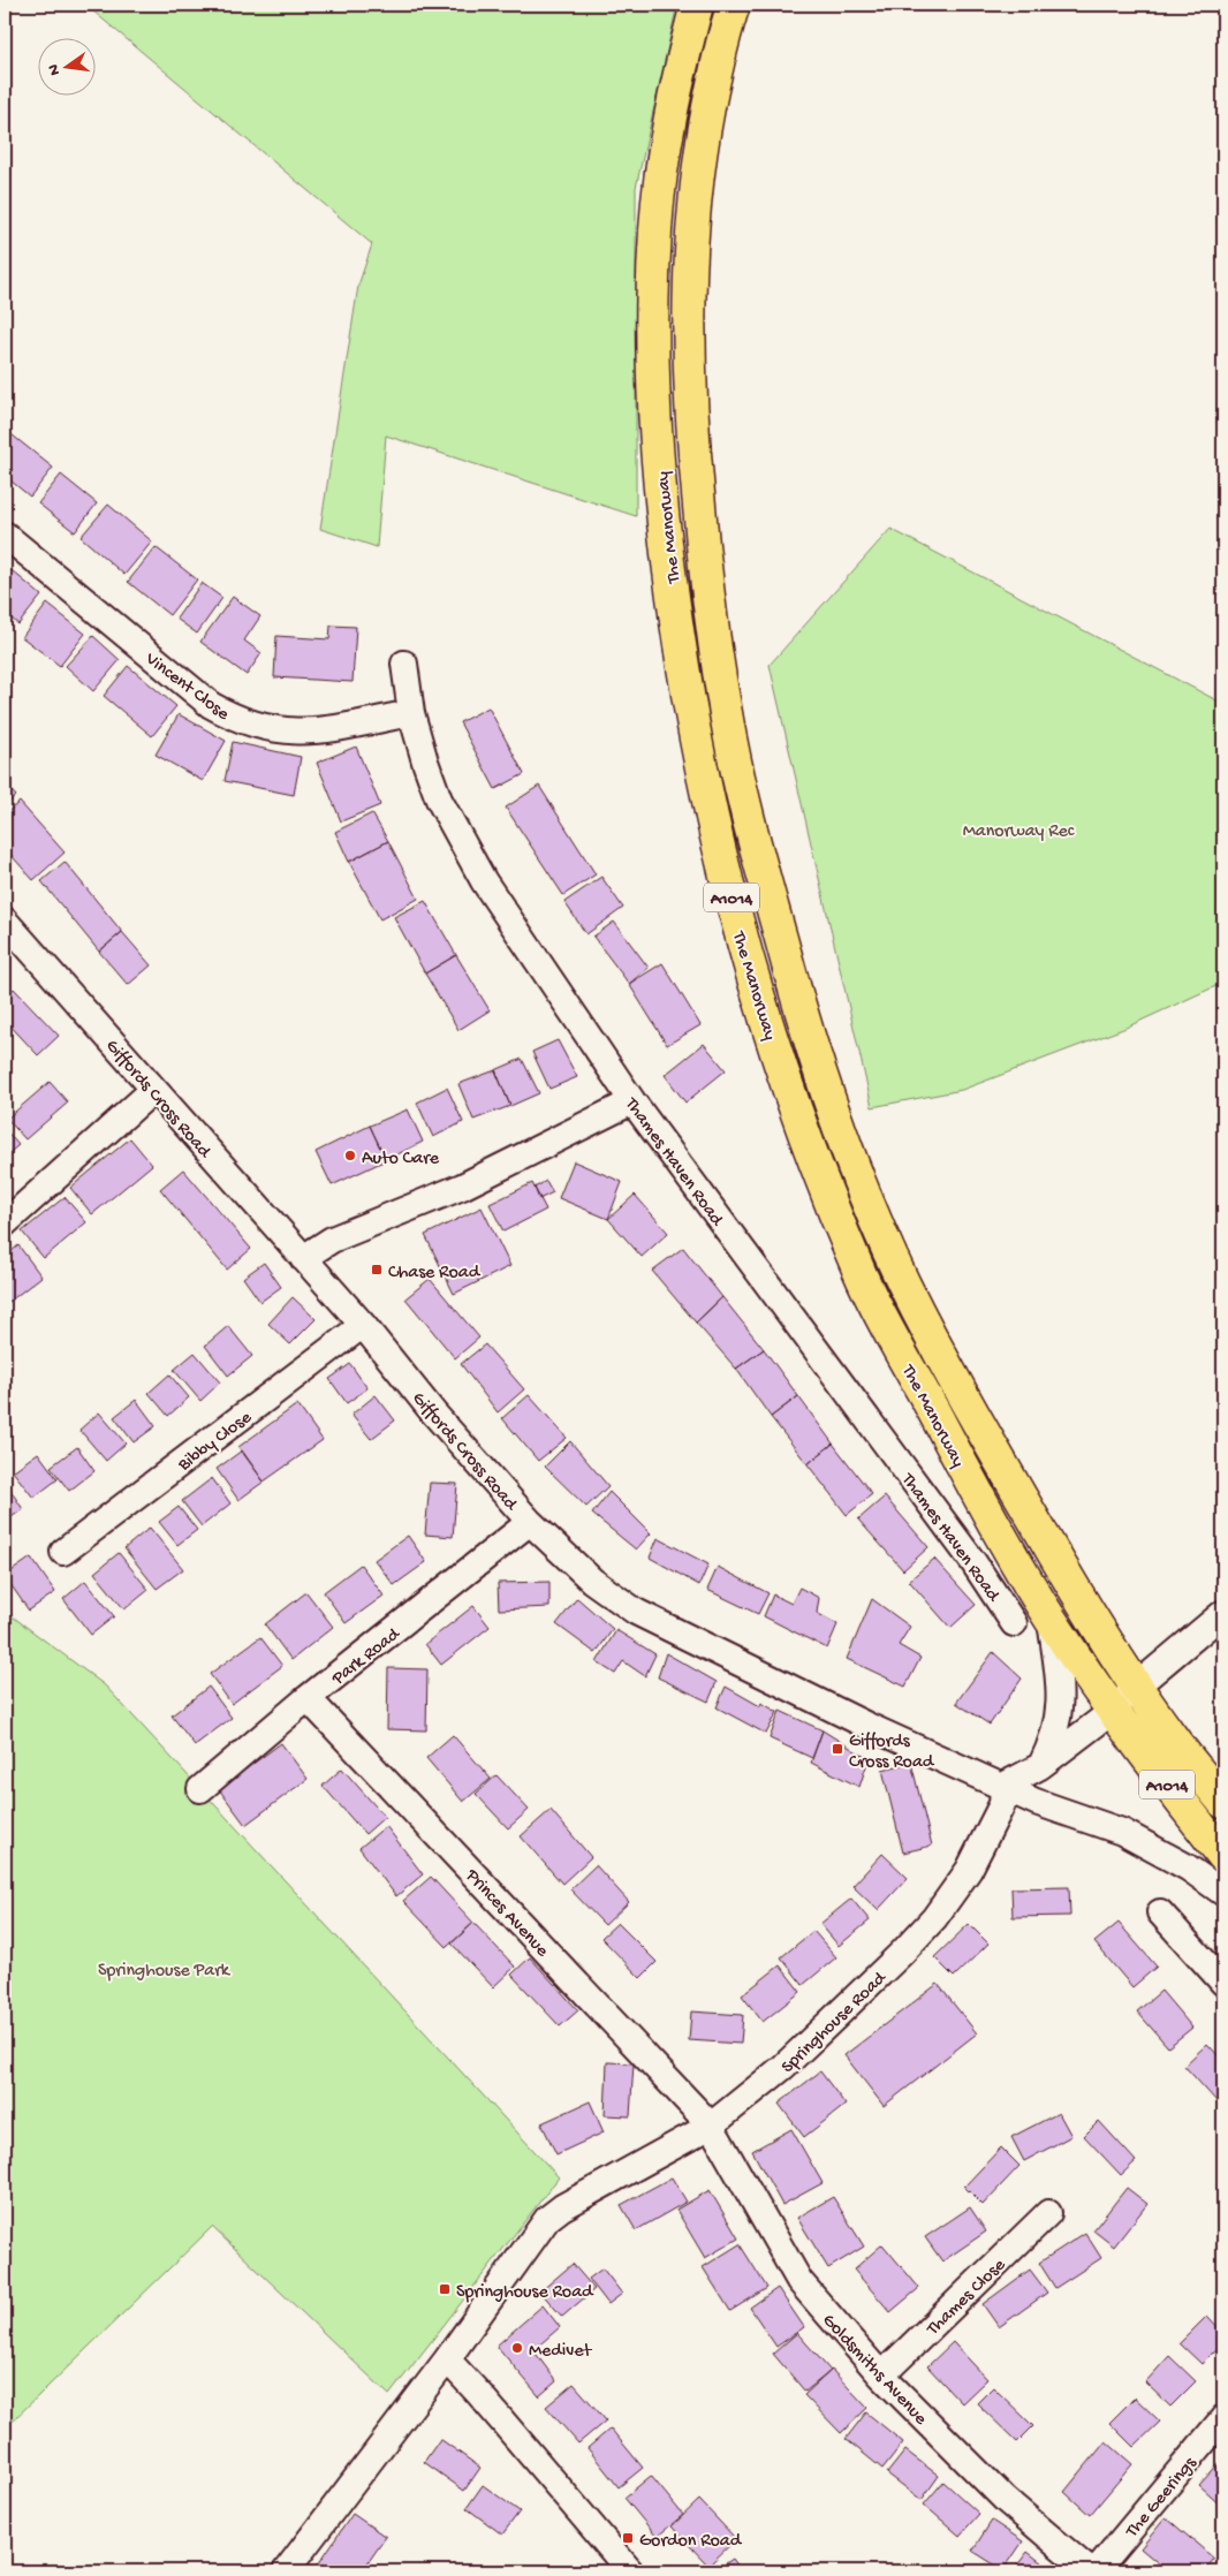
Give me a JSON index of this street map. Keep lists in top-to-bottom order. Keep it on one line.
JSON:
{"streets":{"main road":["The Manorway","A1014"],"street":["Vincent Close","Giffords Cross Road","Thames Haven Road","Bibby Close","Park Road","Princes Avenue","Springhouse Road","Thames Close","Goldsmiths Avenue","The Geerings"]},"crossings":[["Vincent Close","Thames Haven Road"],["Giffords Cross Road","Bibby Close"],["Giffords Cross Road","Park Road"],["Giffords Cross Road","Springhouse Road"],["Park Road","Princes Avenue"],["Princes Avenue","Springhouse Road"],["Princes Avenue","Goldsmiths Avenue"],["Springhouse Road","Goldsmiths Avenue"],["Thames Close","Goldsmiths Avenue"]],"parks":["Manorway Rec","Springhouse Park"],"places":{"other":["Auto Care","Medivet"],"transit":["Chase Road","Giffords Cross Road","Springhouse Road","Gordon Road"]},"north":"left"}
